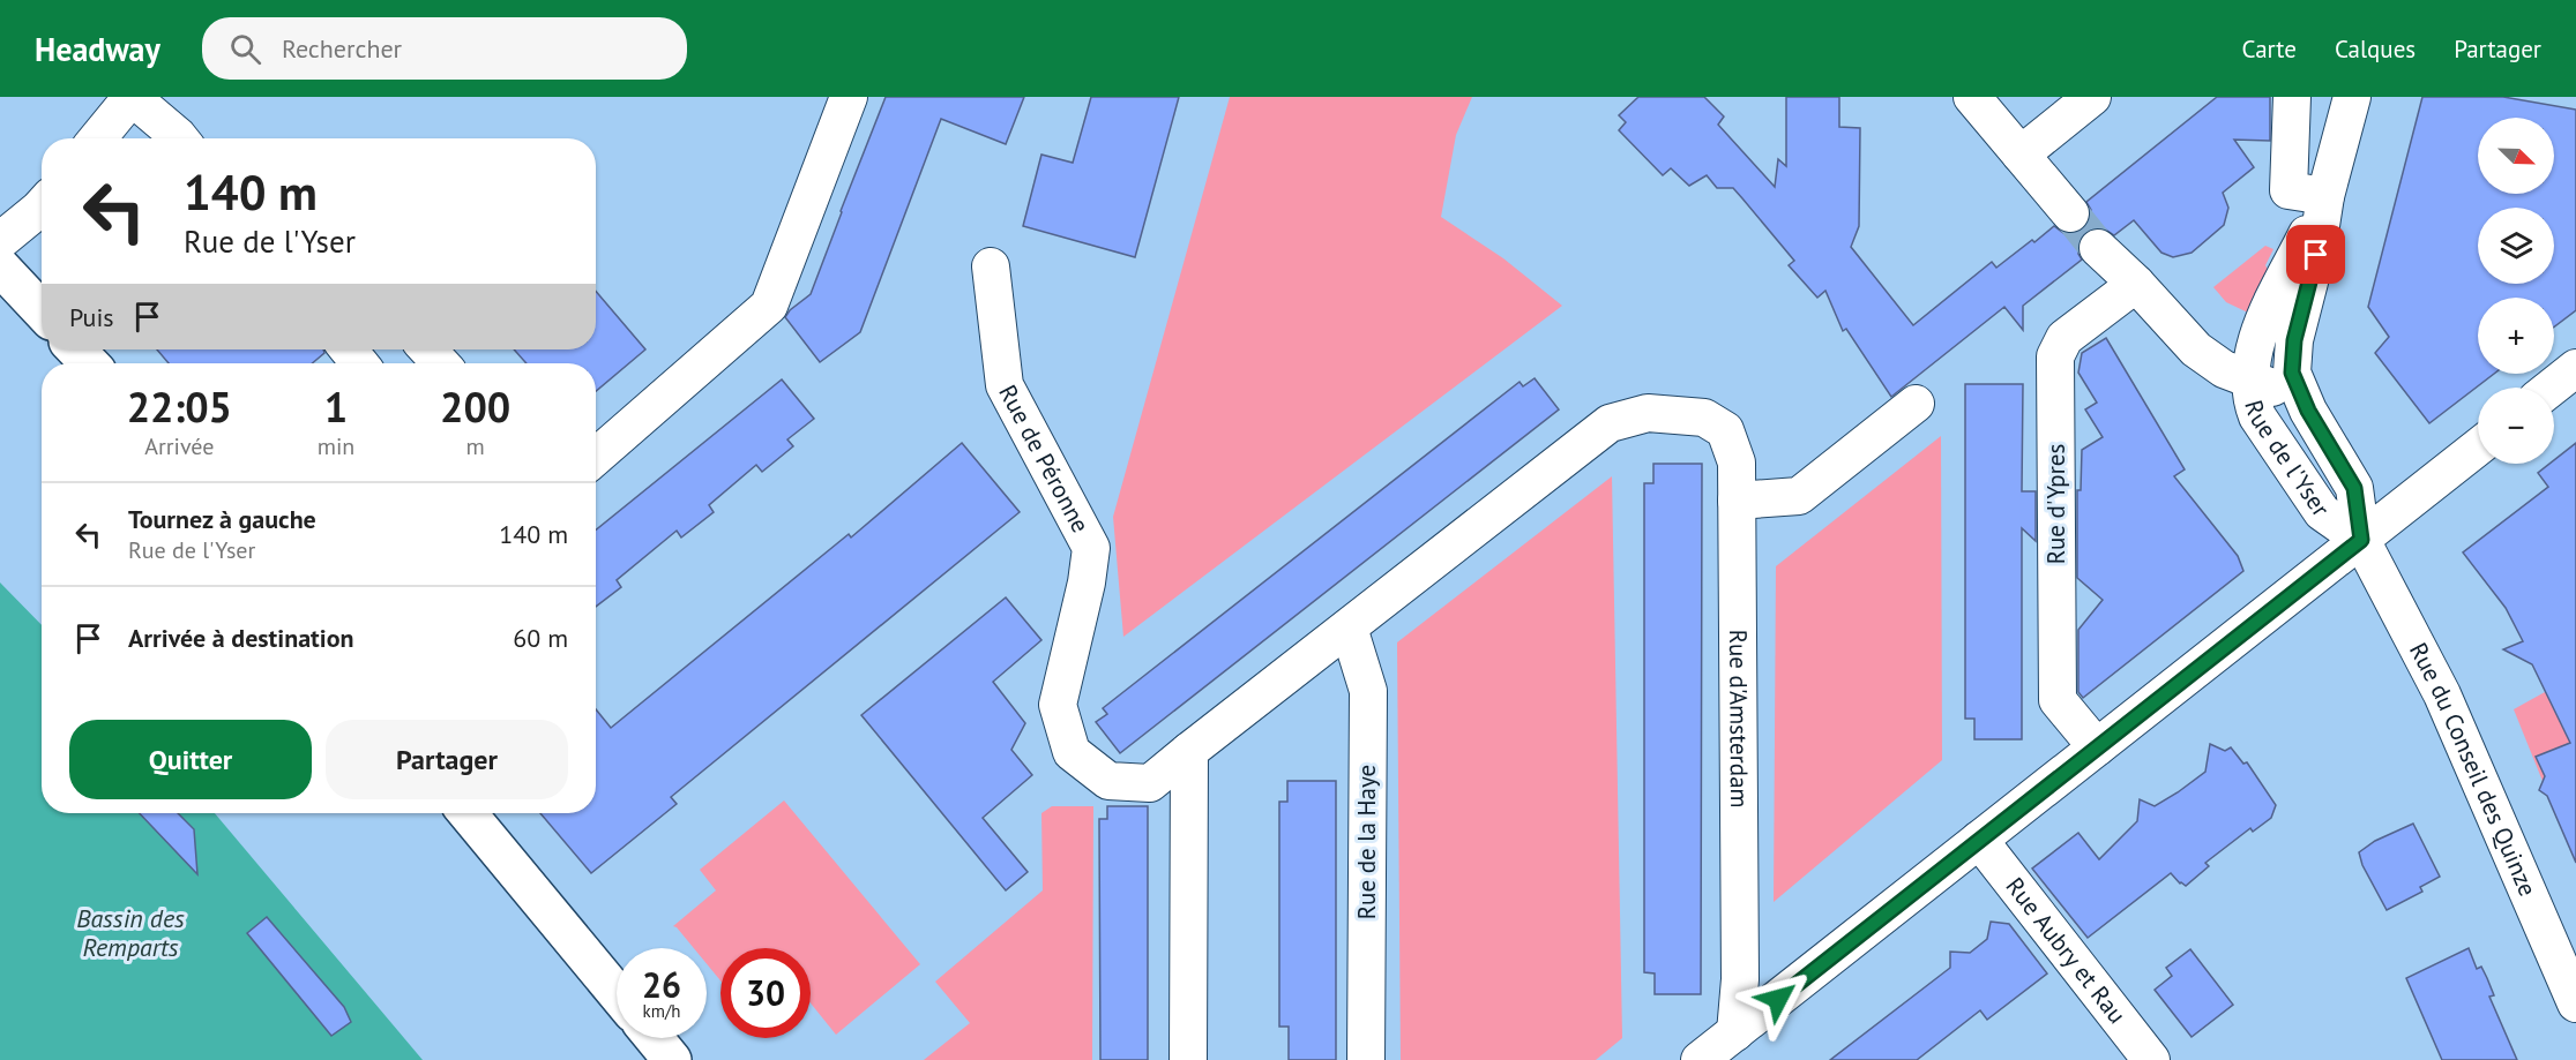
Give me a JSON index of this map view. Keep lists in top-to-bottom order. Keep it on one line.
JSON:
{"streets":{"street":["Rue de l'Yser","Rue de Péronne","Rue d'Ypres","Rue d'Amsterdam","Rue du Conseil des Quinze","Rue de la Haye","Rue Aubry et Rau"]},"crossings":[["Rue de l'Yser","Rue du Conseil des Quinze"],["Rue de Péronne","Rue d'Amsterdam"],["Rue de Péronne","Rue de la Haye"]],"water":["Bassin des Remparts"],"north":"bottom right","page":{"header":"Headway","search":"Rechercher","nav":["Carte","Calques","Partager"],"map_buttons":["+","−"],"turn":["140 m","Rue de l'Yser"],"then":"Puis","eta":["22:05","Arrivée","1","min","200","m"],"list":[{"name":"Tournez à gauche","note":"Rue de l'Yser","value":"140 m"},{"name":"Arrivée à destination","value":"60 m"}],"buttons":["Quitter","Partager"],"speed":"26 km/h","limit":"30"}}
